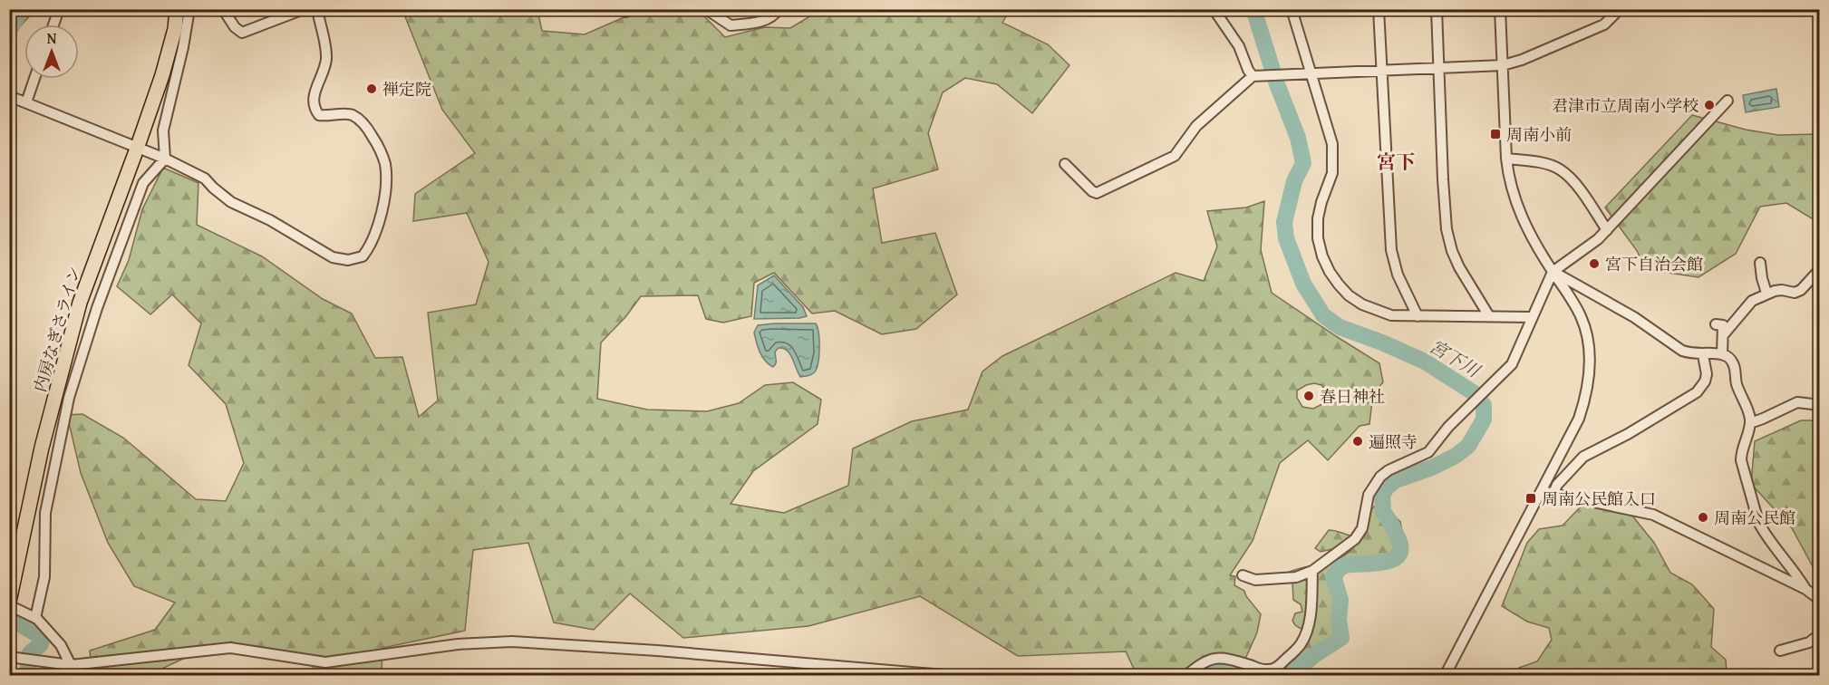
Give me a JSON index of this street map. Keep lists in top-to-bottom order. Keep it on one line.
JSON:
{"streets":{"highway":["内房なぎさライン"]},"districts":["宮下"],"water":["宮下川"],"places":{"other":["禅定院","君津市立周南小学校","宮下自治会館","春日神社","遍照寺","周南公民館"],"transit":["周南小前","周南公民館入口"]},"north":"top"}
